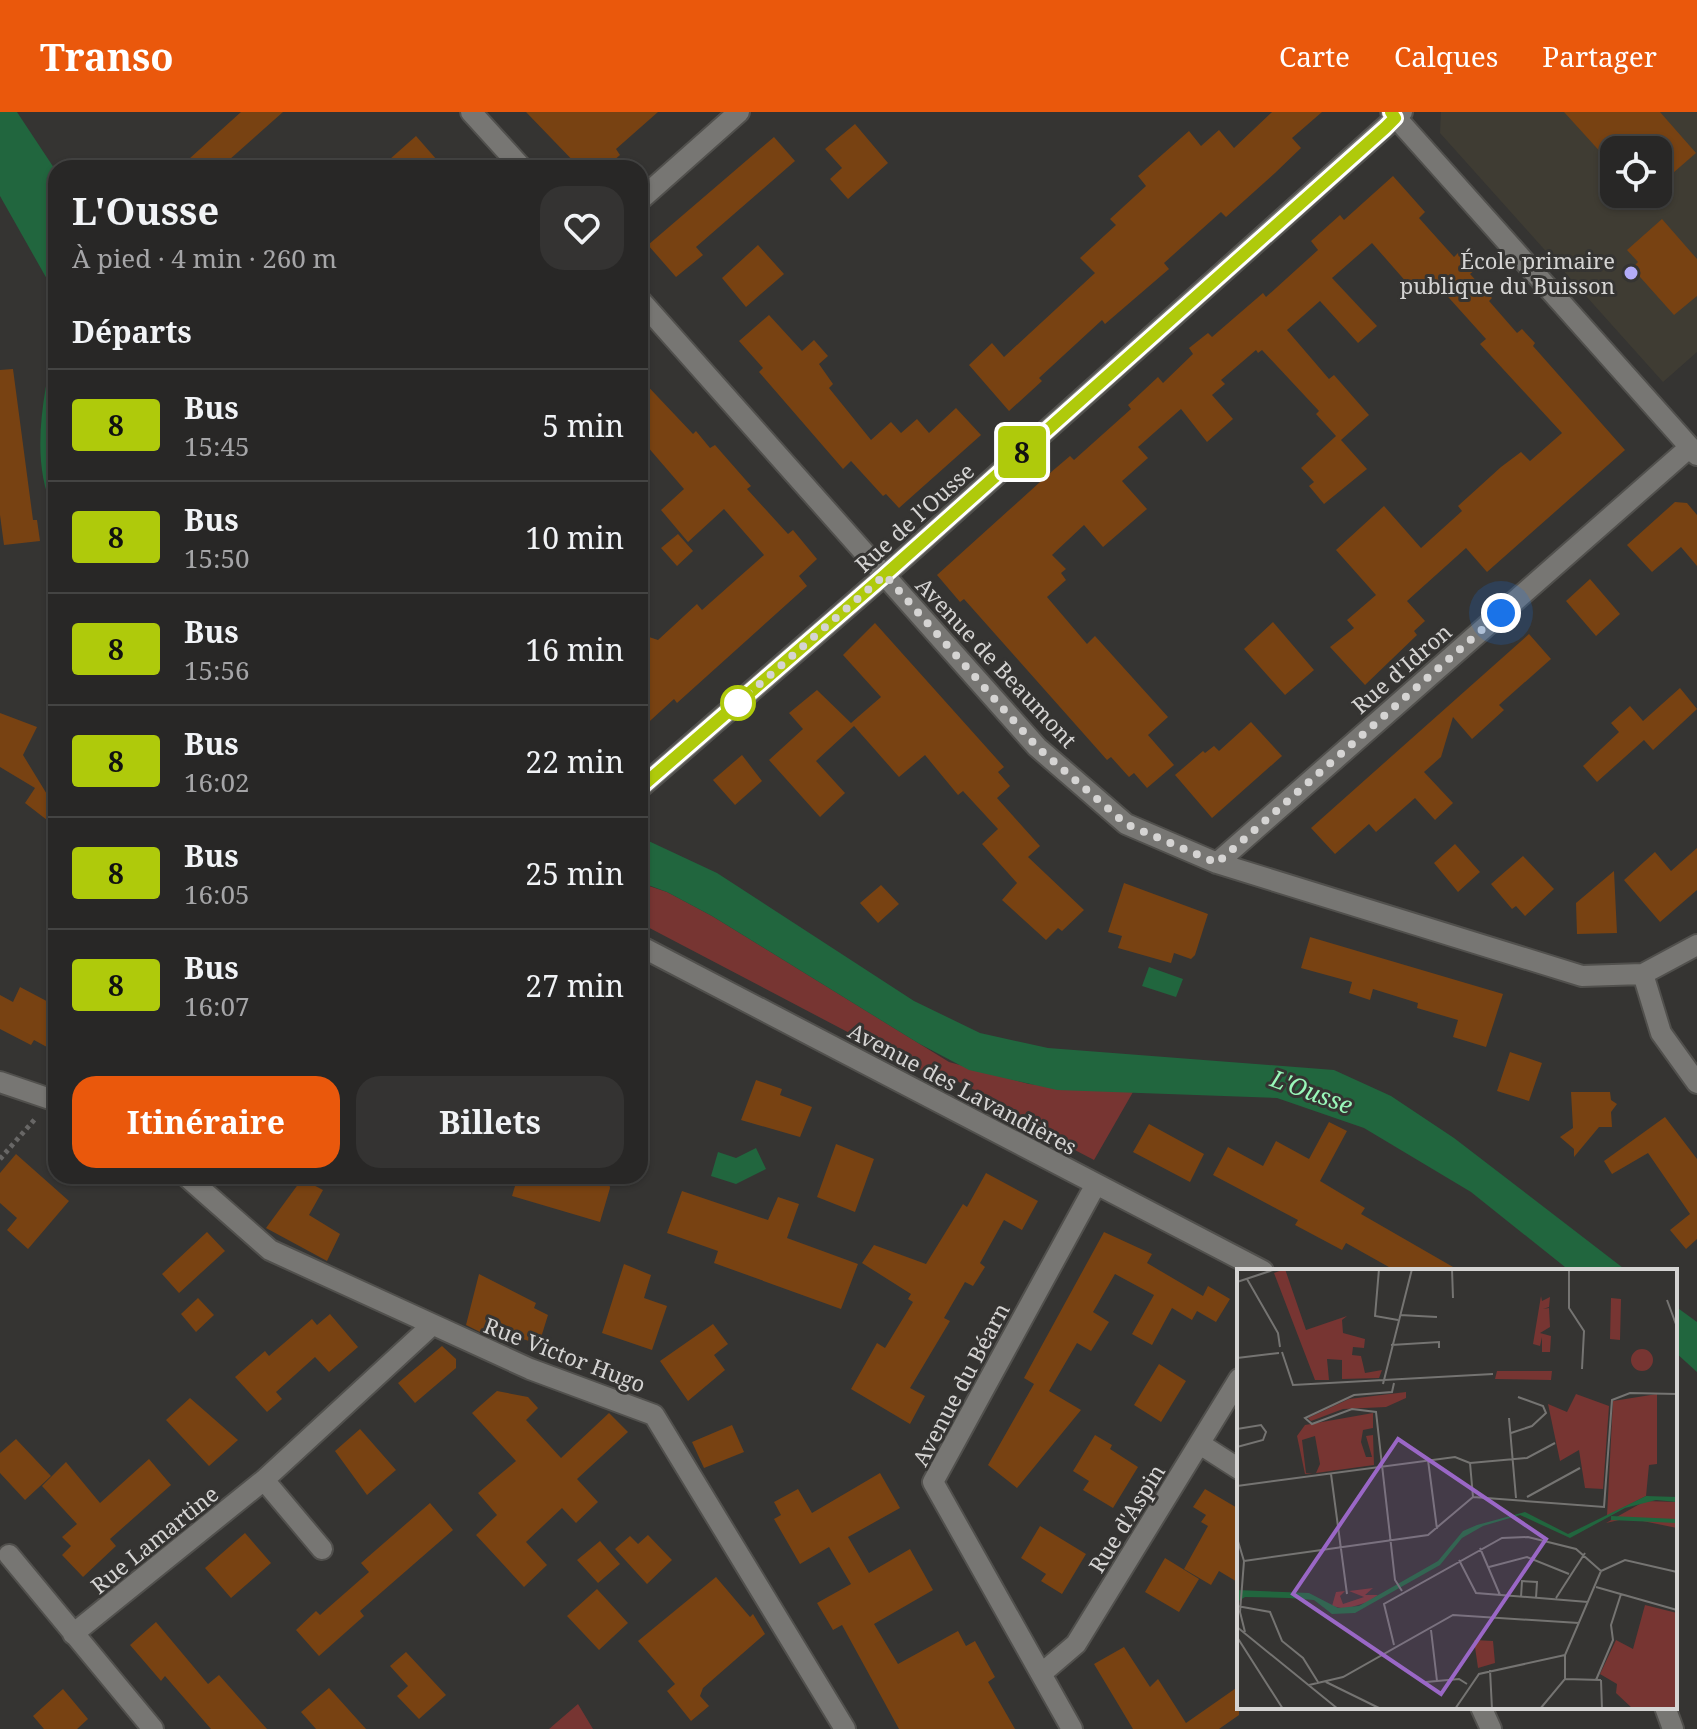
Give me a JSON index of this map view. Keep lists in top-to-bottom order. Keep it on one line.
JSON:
{"streets":{"street":["Rue de l'Ousse","Avenue de Beaumont","Rue d'Idron","Avenue des Lavandières","Rue Victor Hugo","Avenue du Béarn","Rue d'Aspin","Rue Lamartine"]},"crossings":[["Rue de l'Ousse","Avenue de Beaumont"],["Avenue de Beaumont","Rue d'Idron"],["Avenue des Lavandières","Avenue du Béarn"],["Rue Victor Hugo","Rue Lamartine"],["Avenue du Béarn","Rue d'Aspin"]],"water":["L'Ousse"],"places":["École primaire publique du Buisson"],"lines":["bus line 8"],"page":{"header":"Transo","nav":["Carte","Calques","Partager"],"on_map":"8","heading":[["L'Ousse","À pied · 4 min · 260 m"],"Départs"],"list":[{"mark":"8","name":"Bus","note":"15:45","value":"5 min"},{"mark":"8","name":"Bus","note":"15:50","value":"10 min"},{"mark":"8","name":"Bus","note":"15:56","value":"16 min"},{"mark":"8","name":"Bus","note":"16:02","value":"22 min"},{"mark":"8","name":"Bus","note":"16:05","value":"25 min"},{"mark":"8","name":"Bus","note":"16:07","value":"27 min"}],"buttons":["Itinéraire","Billets"]}}
